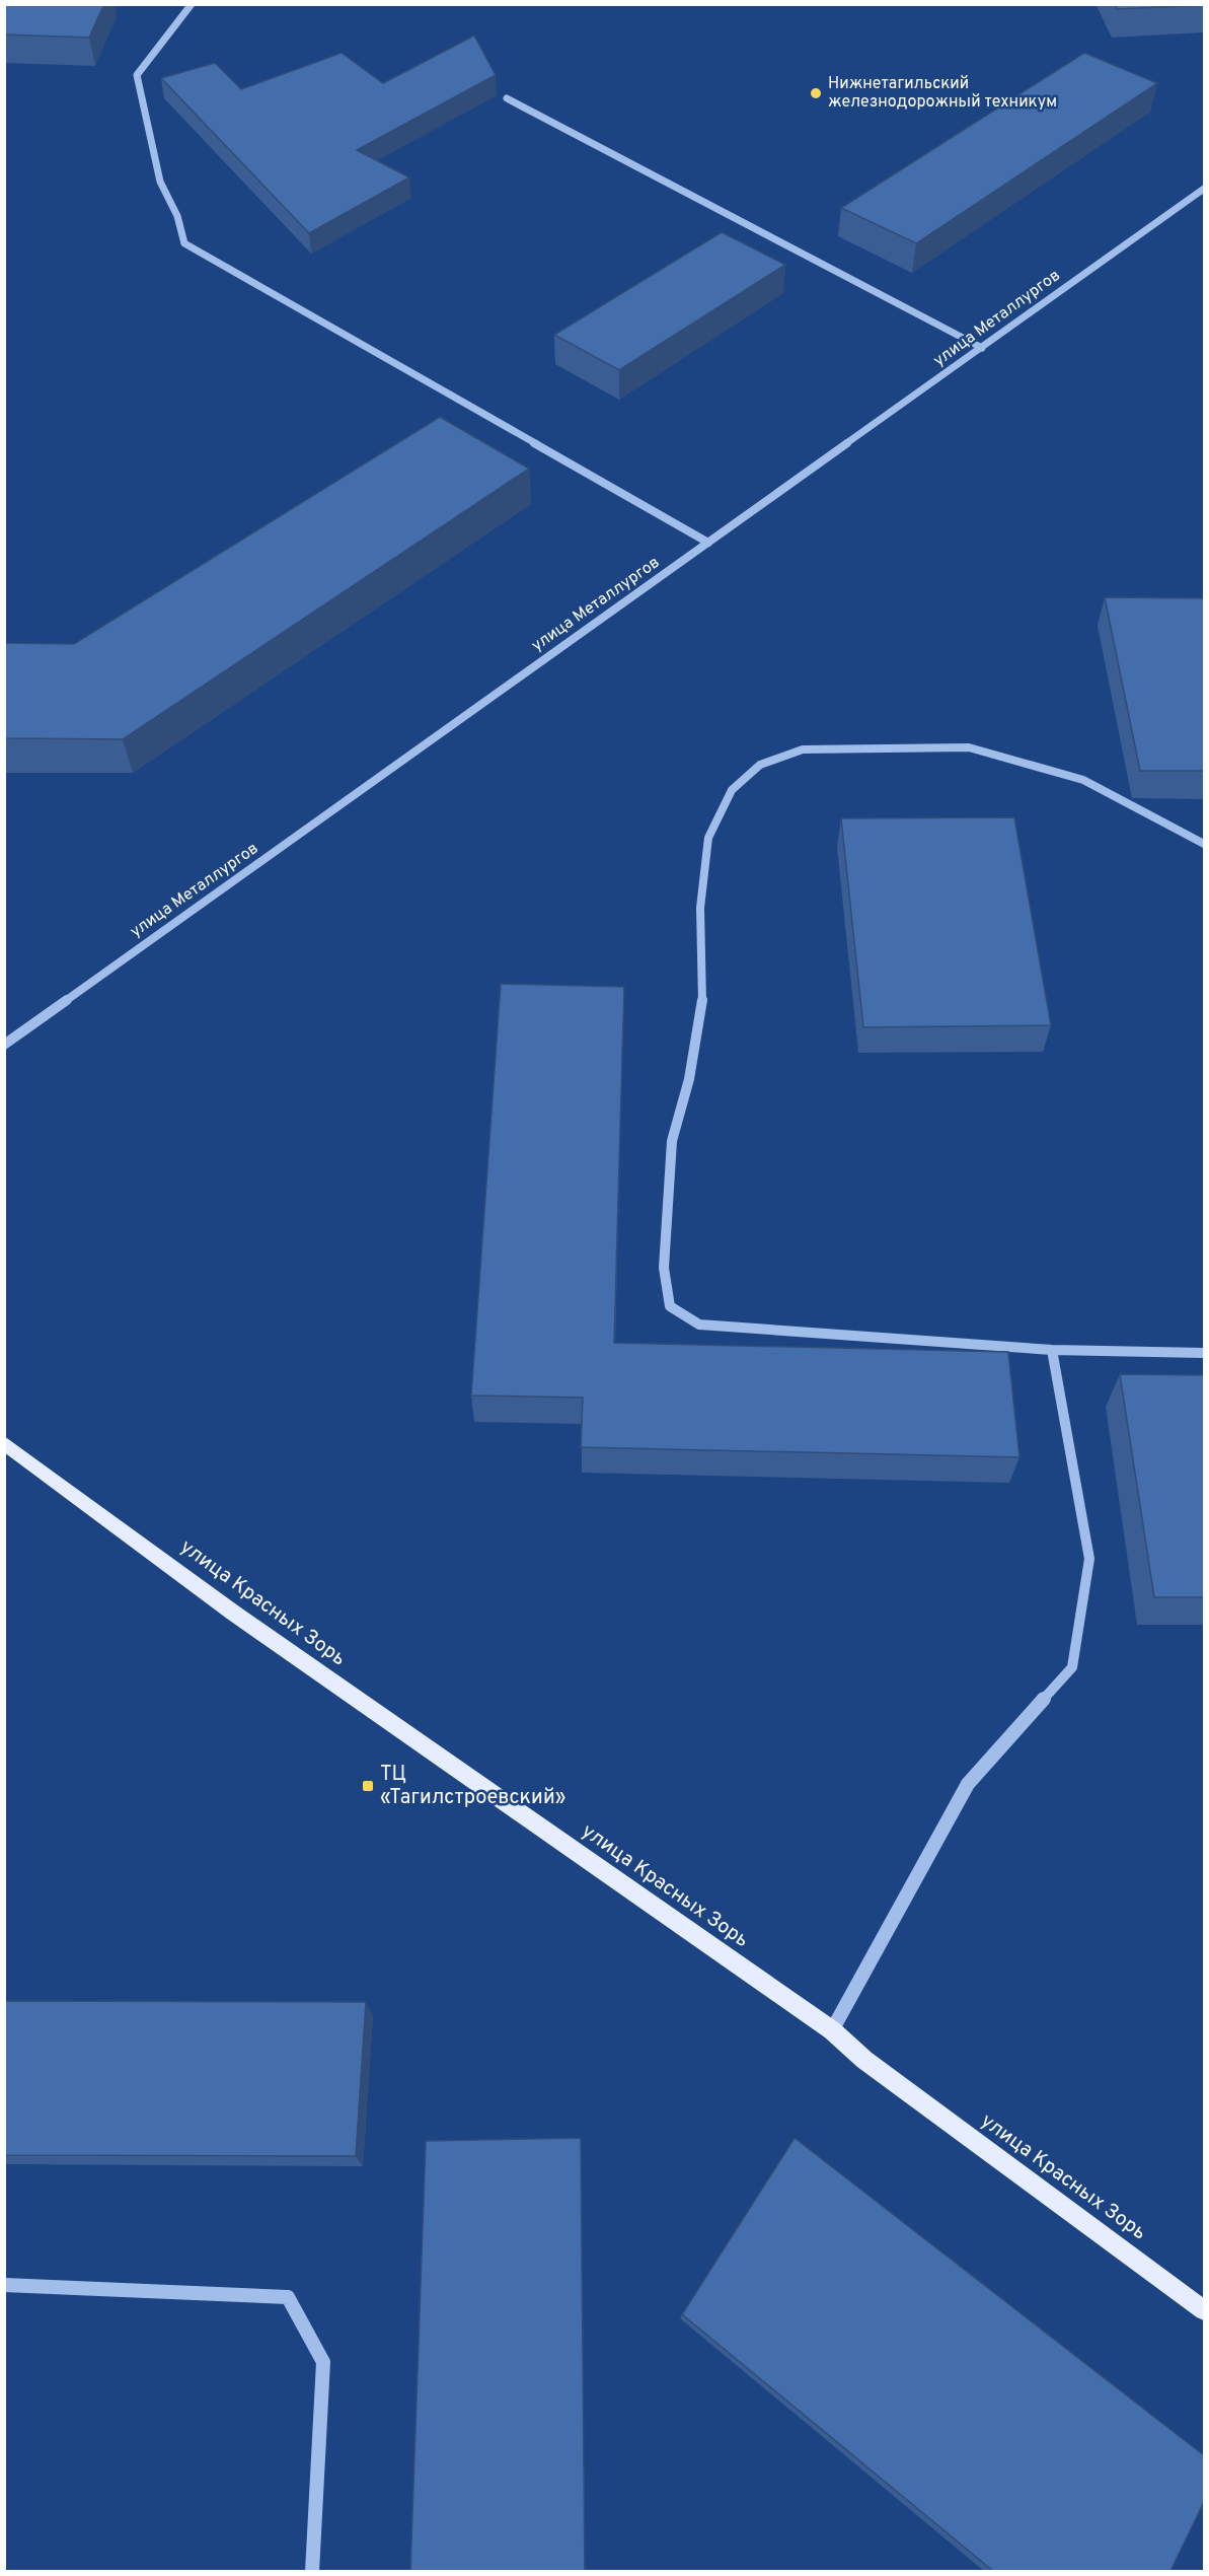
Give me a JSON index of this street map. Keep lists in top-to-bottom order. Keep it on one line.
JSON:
{"streets":{"main road":["улица Красных Зорь"],"street":["улица Металлургов"]},"places":{"other":["Нижнетагильский железнодорожный техникум"],"transit":["ТЦ «Тагилстроевский»"]}}
